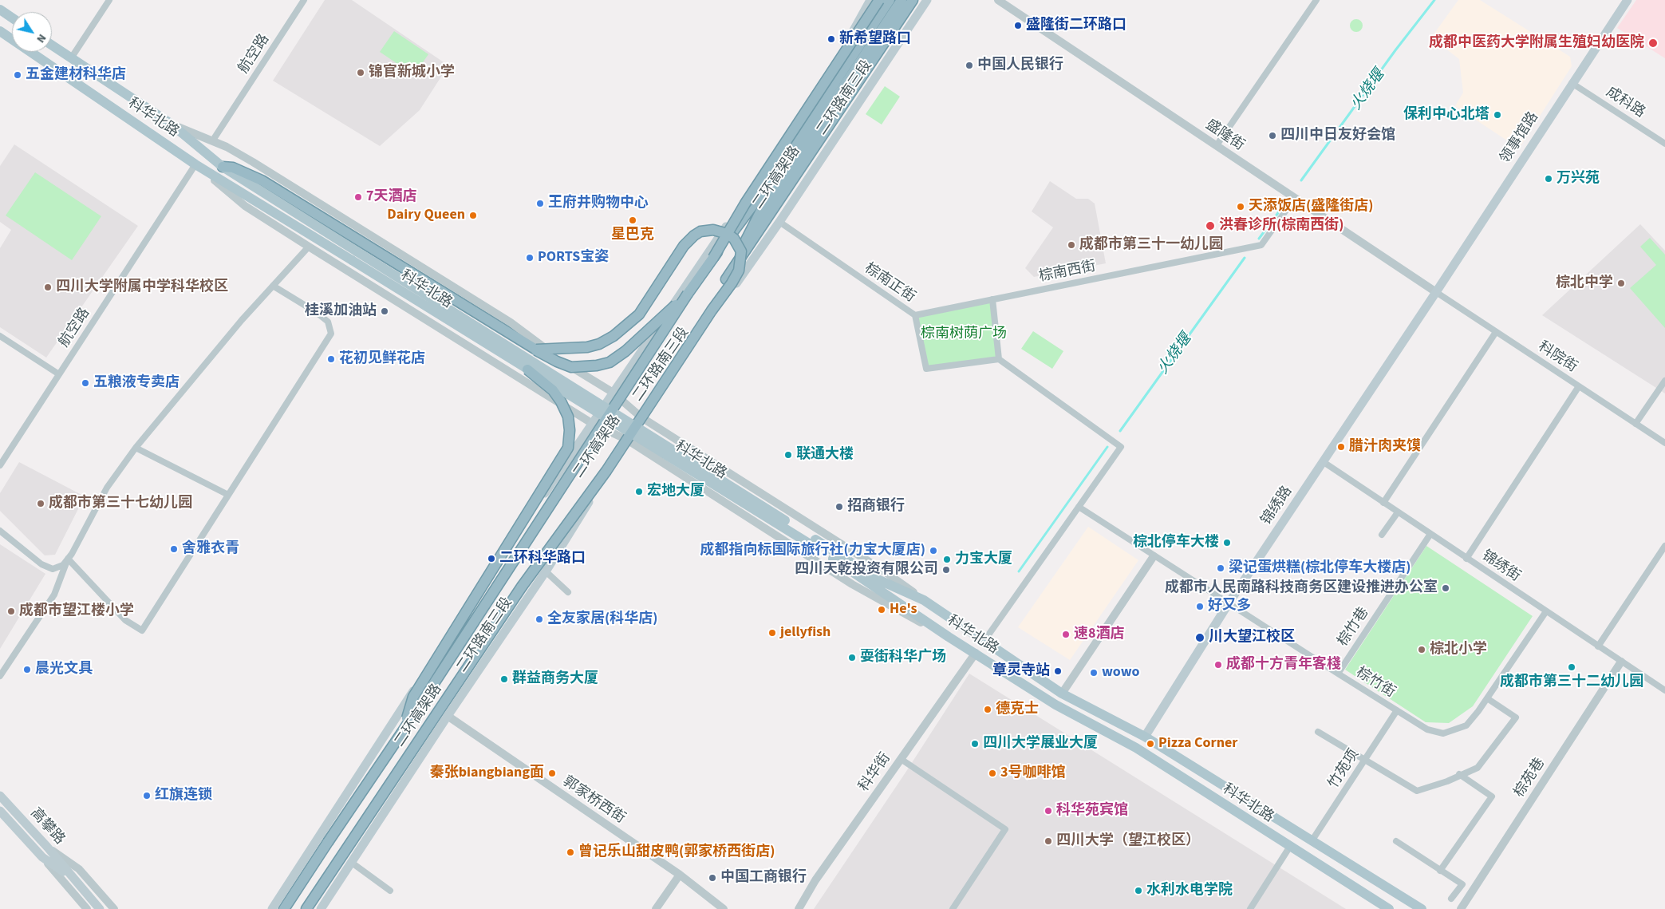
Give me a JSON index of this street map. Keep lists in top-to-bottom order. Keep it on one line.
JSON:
{"streets":{"highway":["二环高架路"],"main road":["二环路南三段","科华北路","领事馆路","锦绣路","高攀路"],"street":["航空路","成科路","盛隆街","棕南西街","棕南正街","科院街","锦绣街","棕竹巷","棕竹街","竹苑项","科华街","棕苑巷","郭家桥西街"]},"crossings":[["航空路","科华北路"],["二环路南三段","棕南正街"],["二环路南三段","郭家桥西街"],["成科路","领事馆路"],["科华北路","锦绣路"],["科华北路","竹苑项"],["科华北路","科华街"],["盛隆街","领事馆路"],["盛隆街","棕南西街"],["盛隆街","科院街"],["盛隆街","锦绣路"],["领事馆路","科院街"],["领事馆路","锦绣路"],["棕南西街","棕南正街"],["科院街","锦绣路"],["锦绣路","锦绣街"],["锦绣路","棕竹街"],["锦绣街","棕竹巷"],["锦绣街","棕竹街"],["锦绣街","棕苑巷"],["棕竹巷","棕竹街"],["棕竹街","竹苑项"]],"water":["火烧堰"],"parks":["棕南树荫广场"],"places":["盛隆街二环路口","新希望路口","成都中医药大学附属生殖妇幼医院","中国人民银行","锦官新城小学","五金建材科华店","保利中心北塔","四川中日友好会馆","万兴苑","7天酒店","王府井购物中心","天添饭店(盛隆街店)","Dairy Queen","星巴克","洪春诊所(棕南西街)","成都市第三十一幼儿园","PORTS宝姿","棕北中学","四川大学附属中学科华校区","桂溪加油站","花初见鲜花店","五粮液专卖店","腊汁肉夹馍","联通大楼","宏地大厦","成都市第三十七幼儿园","招商银行","棕北停车大楼","舍雅衣青","成都指向标国际旅行社(力宝大厦店)","二环科华路口","力宝大厦","梁记蛋烘糕(棕北停车大楼店)","四川天乾投资有限公司","成都市人民南路科技商务区建设推进办公室","好又多","He's","成都市望江楼小学","全友家居(科华店)","jellyfish","速8酒店","川大望江校区","棕北小学","耍街科华广场","成都十方青年客棧","成都市第三十二幼儿园","晨光文具","章灵寺站","wowo","群益商务大厦","德克士","四川大学展业大厦","Pizza Corner","秦张biangbiang面","3号咖啡馆","红旗连锁","科华苑宾馆","四川大学（望江校区）","曾记乐山甜皮鸭(郭家桥西街店)","中国工商银行","水利水电学院"],"north":"bottom right"}
